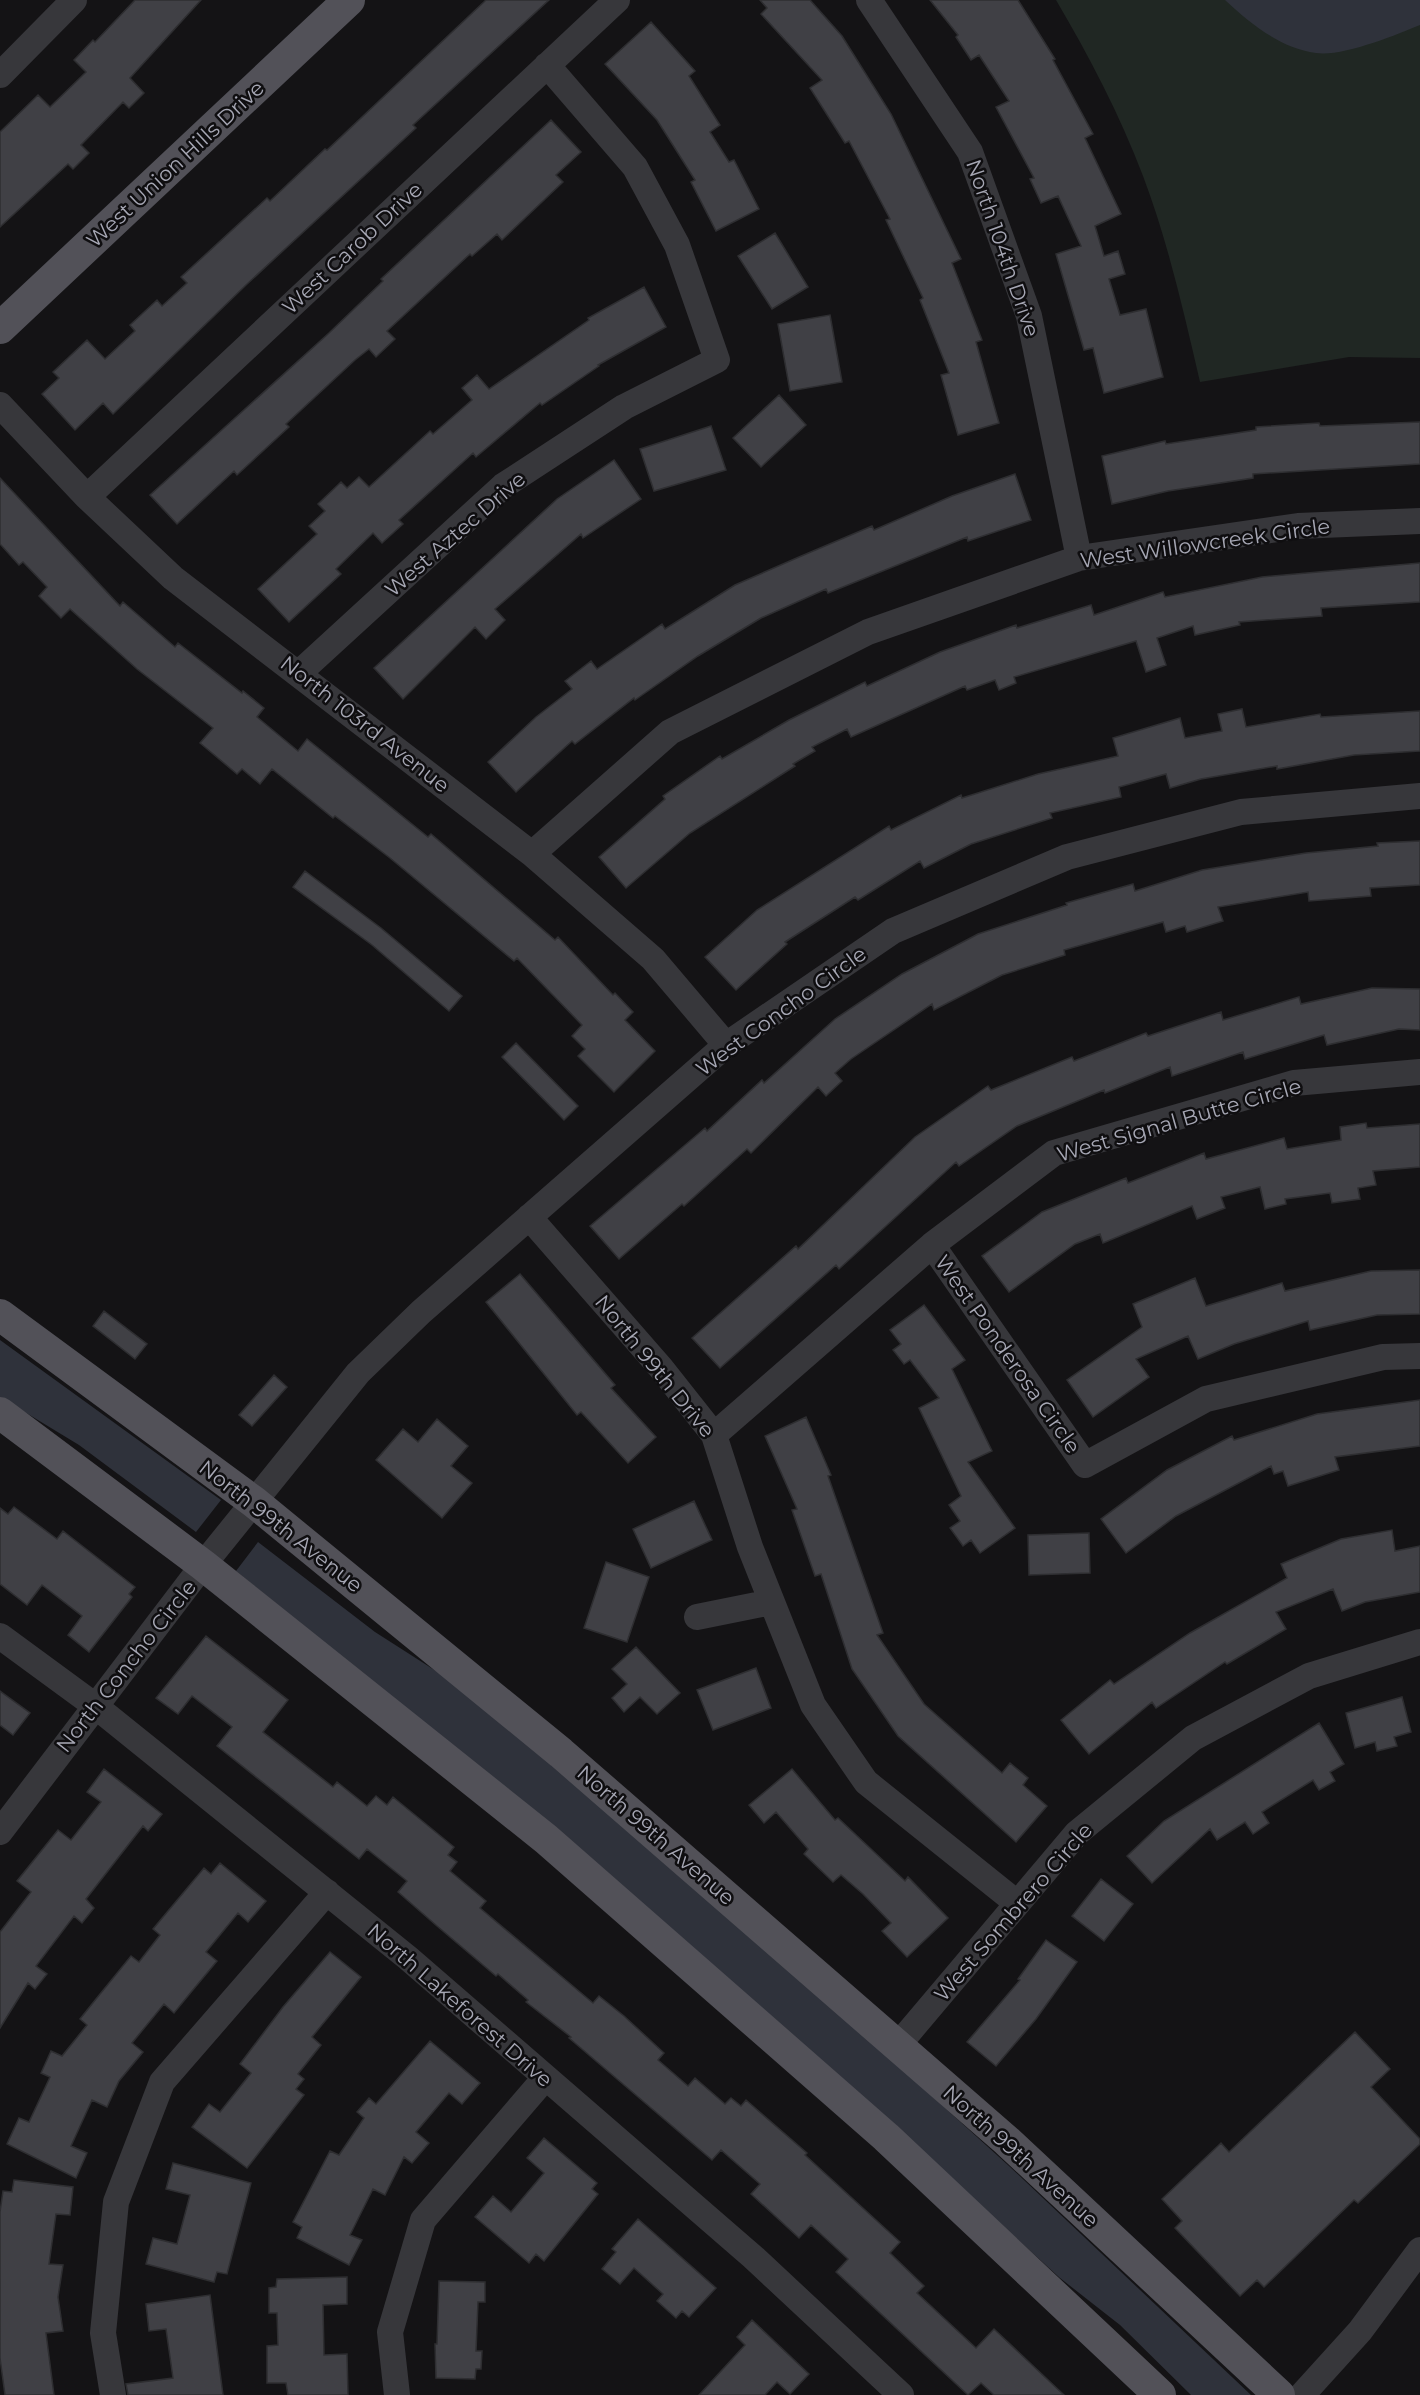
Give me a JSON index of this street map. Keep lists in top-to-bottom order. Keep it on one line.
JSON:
{"streets":{"main road":["West Union Hills Drive","North 99th Avenue"],"street":["West Carob Drive","North 104th Drive","West Aztec Drive","West Willowcreek Circle","North 103rd Avenue","West Concho Circle","West Signal Butte Circle","West Ponderosa Circle","North 99th Drive","North Concho Circle","West Sombrero Circle","North Lakeforest Drive"]},"crossings":[["West Carob Drive","West Aztec Drive"],["West Carob Drive","North 103rd Avenue"],["North 104th Drive","West Willowcreek Circle"],["West Aztec Drive","North 103rd Avenue"],["West Willowcreek Circle","North 103rd Avenue"],["North 103rd Avenue","West Concho Circle"],["West Concho Circle","North 99th Drive"],["West Concho Circle","North 99th Avenue"],["West Concho Circle","North Concho Circle"],["West Signal Butte Circle","West Ponderosa Circle"],["West Signal Butte Circle","North 99th Drive"],["North 99th Drive","West Sombrero Circle"],["North 99th Avenue","North Concho Circle"],["North 99th Avenue","West Sombrero Circle"],["North Concho Circle","North Lakeforest Drive"]]}
